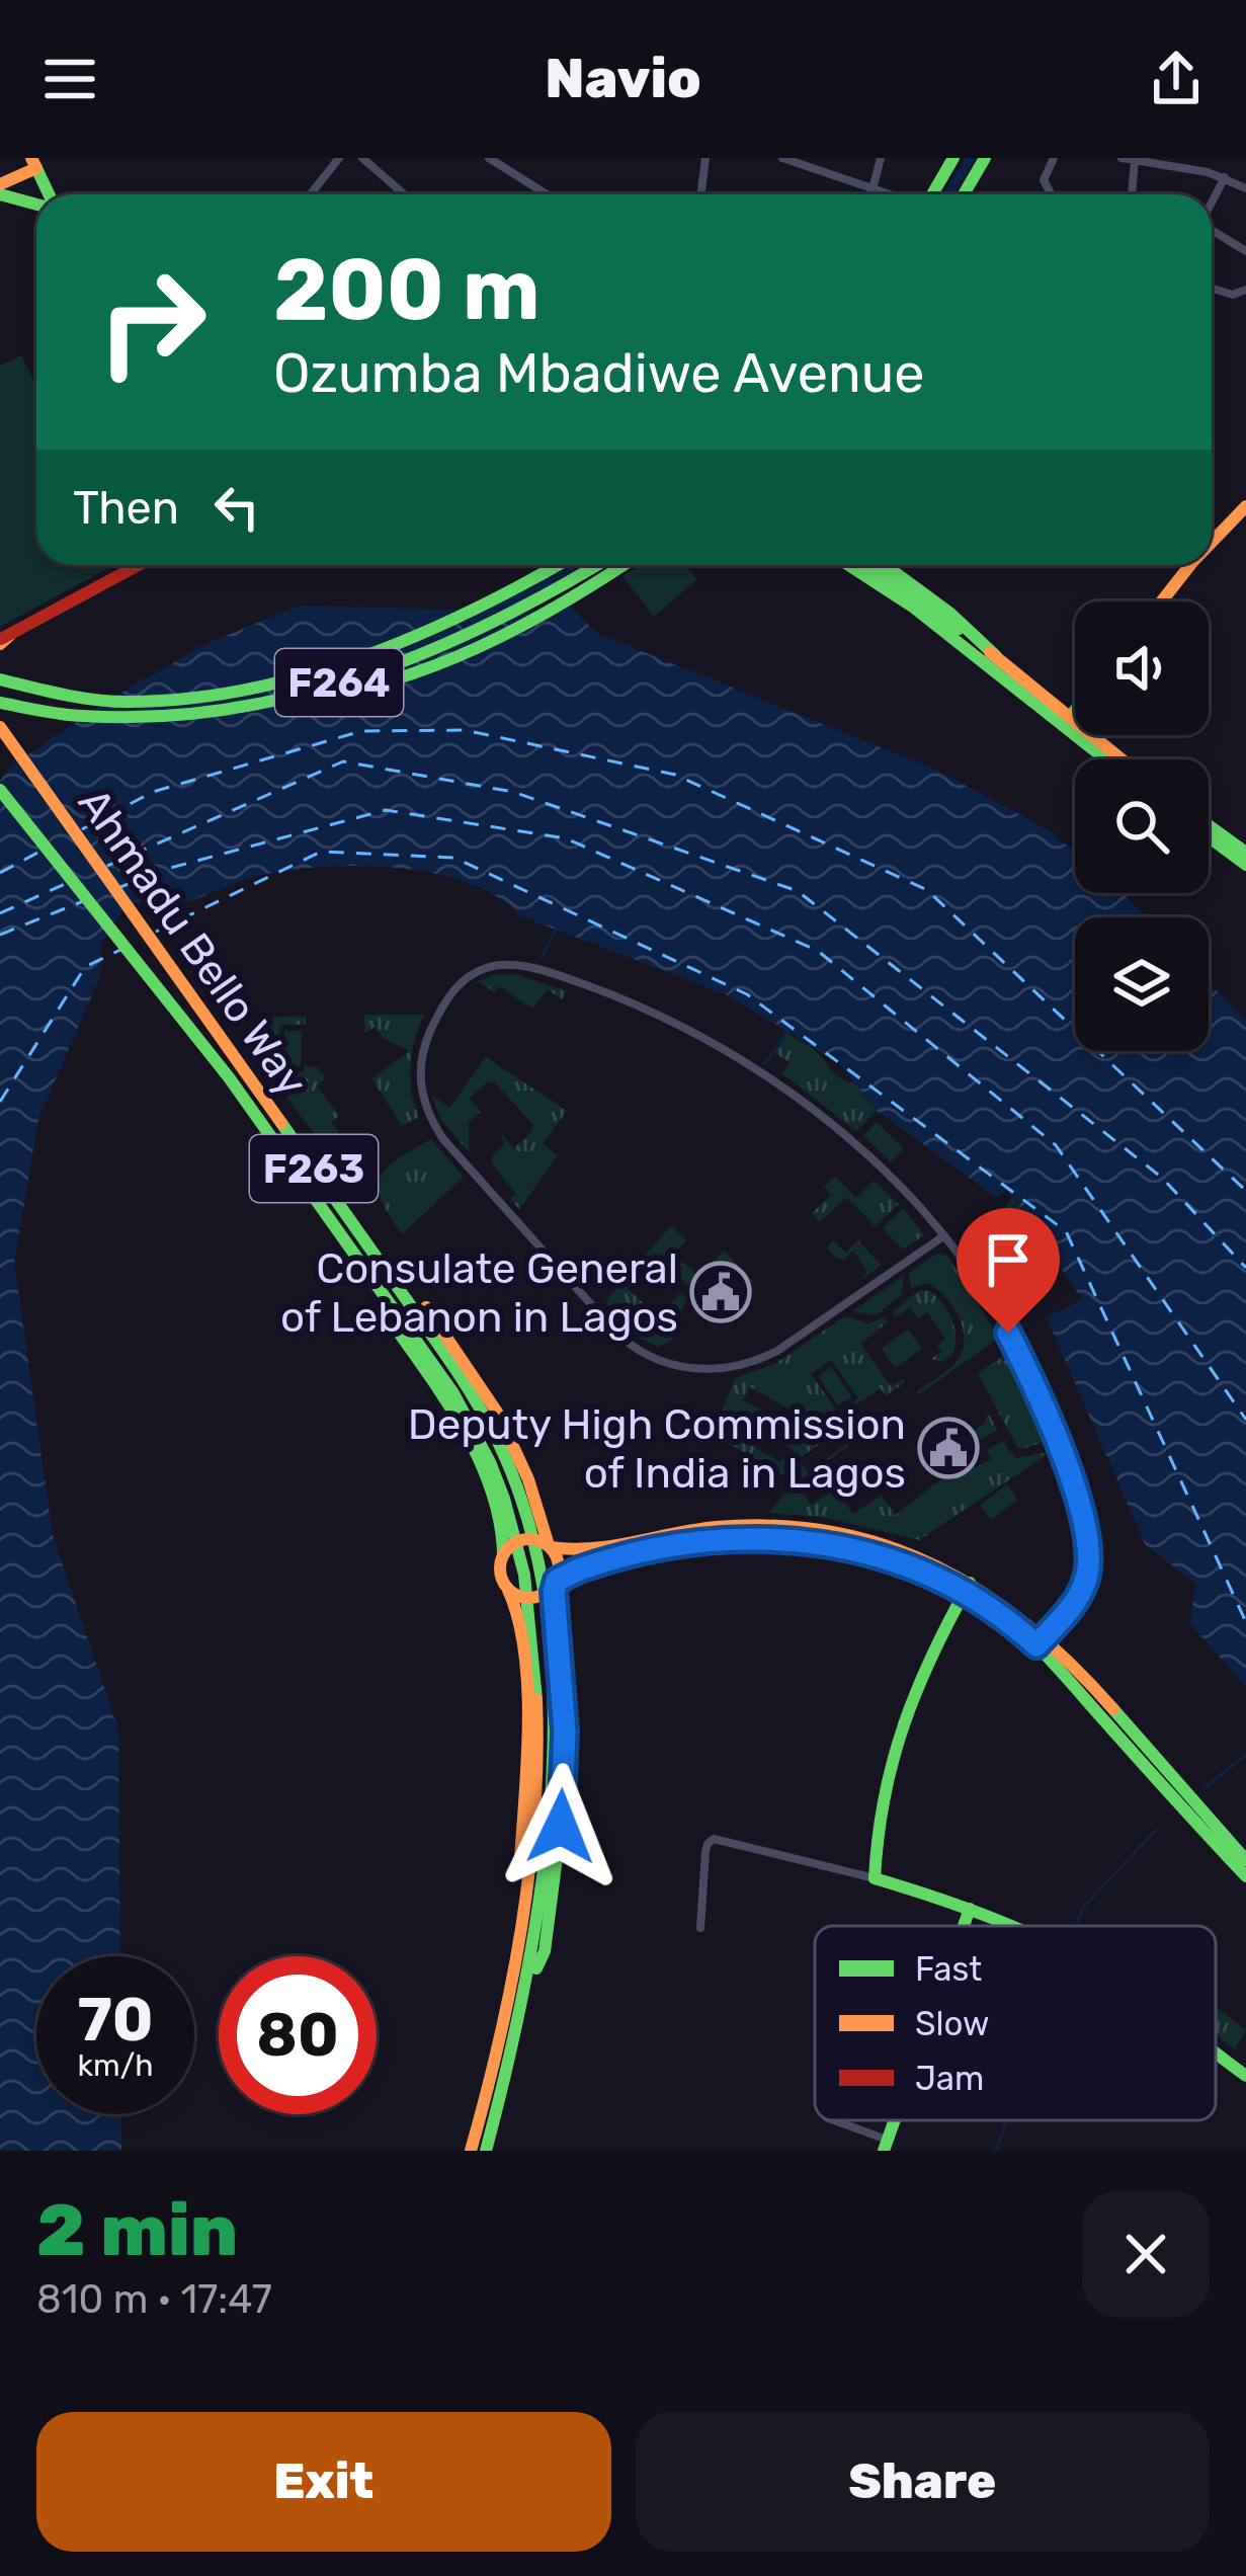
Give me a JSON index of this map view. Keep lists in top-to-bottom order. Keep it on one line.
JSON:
{"streets":{"main road":["F264","Ahmadu Bello Way","F263"]},"places":{"public building":["Consulate General of Lebanon in Lagos","Deputy High Commission of India in Lagos"]},"legend":["Fast","Slow","Jam"],"page":{"header":"Navio","turn":["200 m","Ozumba Mbadiwe Avenue"],"then":"Then","speed":"70 km/h","limit":"80","heading":["2 min","810 m · 17:47"],"buttons":["Exit","Share"]}}
